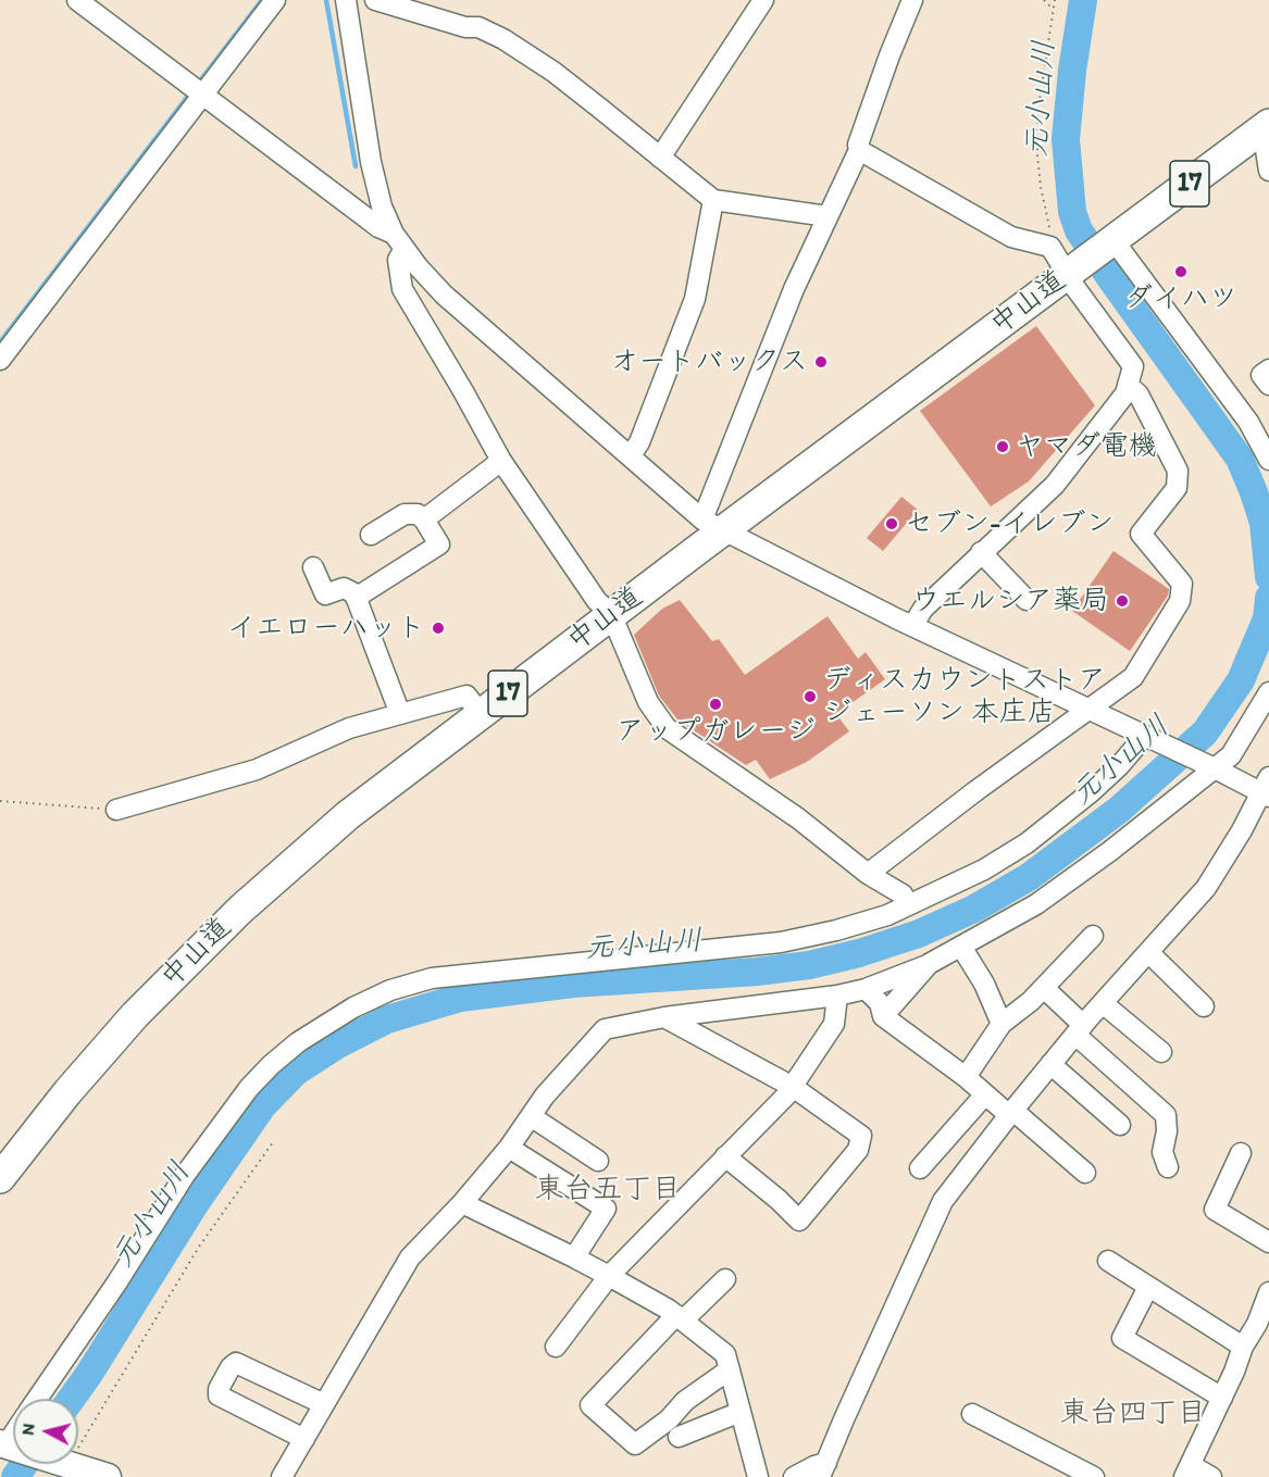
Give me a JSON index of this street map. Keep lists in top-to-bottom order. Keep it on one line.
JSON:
{"streets":{"highway":["17","中山道"]},"districts":["東台五丁目","東台四丁目"],"water":["元小山川"],"places":["ダイハツ","オートバックス","ヤマダ電機","セブン-イレブン","ウエルシア薬局","イエローハット","ディスカウントストア ジェーソン 本庄店","アップガレージ"],"north":"left"}
